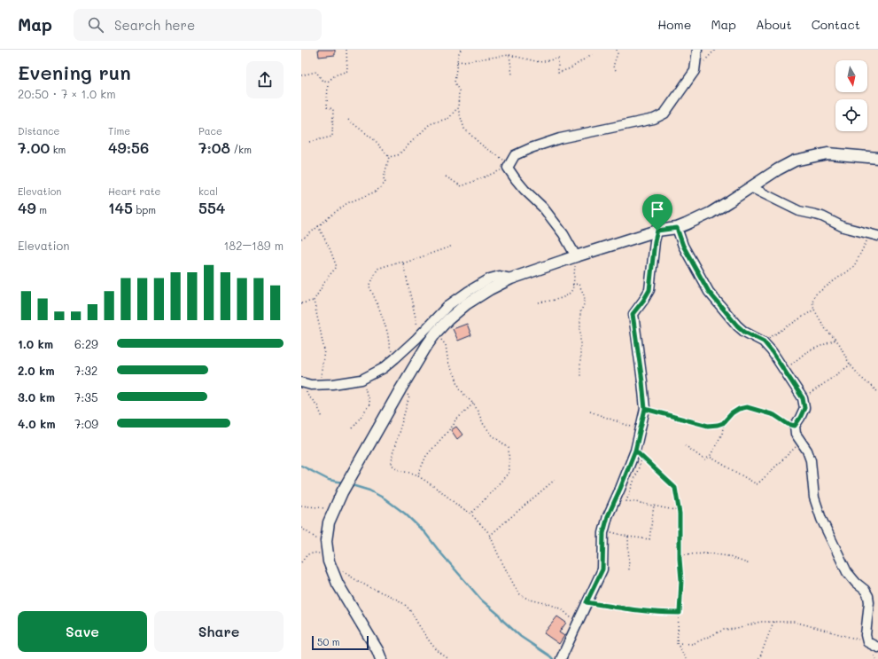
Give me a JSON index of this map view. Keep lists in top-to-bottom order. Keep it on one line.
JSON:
{"scale_bar":"50 m","north":"bottom","page":{"header":"Map","search":"Search here","nav":["Home","Map","About","Contact"],"heading":["Evening run","20:50 · 7 × 1.0 km"],"stats":[["Distance","7.00 km"],["Time","49:56"],["Pace","7:08 /km"],["Elevation","49 m"],["Heart rate","145 bpm"],["kcal","554"]],"chart":["Elevation","182–189 m"],"list":[{"name":"1.0 km","note":"6:29"},{"name":"2.0 km","note":"7:32"},{"name":"3.0 km","note":"7:35"},{"name":"4.0 km","note":"7:09"}],"buttons":["Save","Share"],"scale":"50 m"}}
